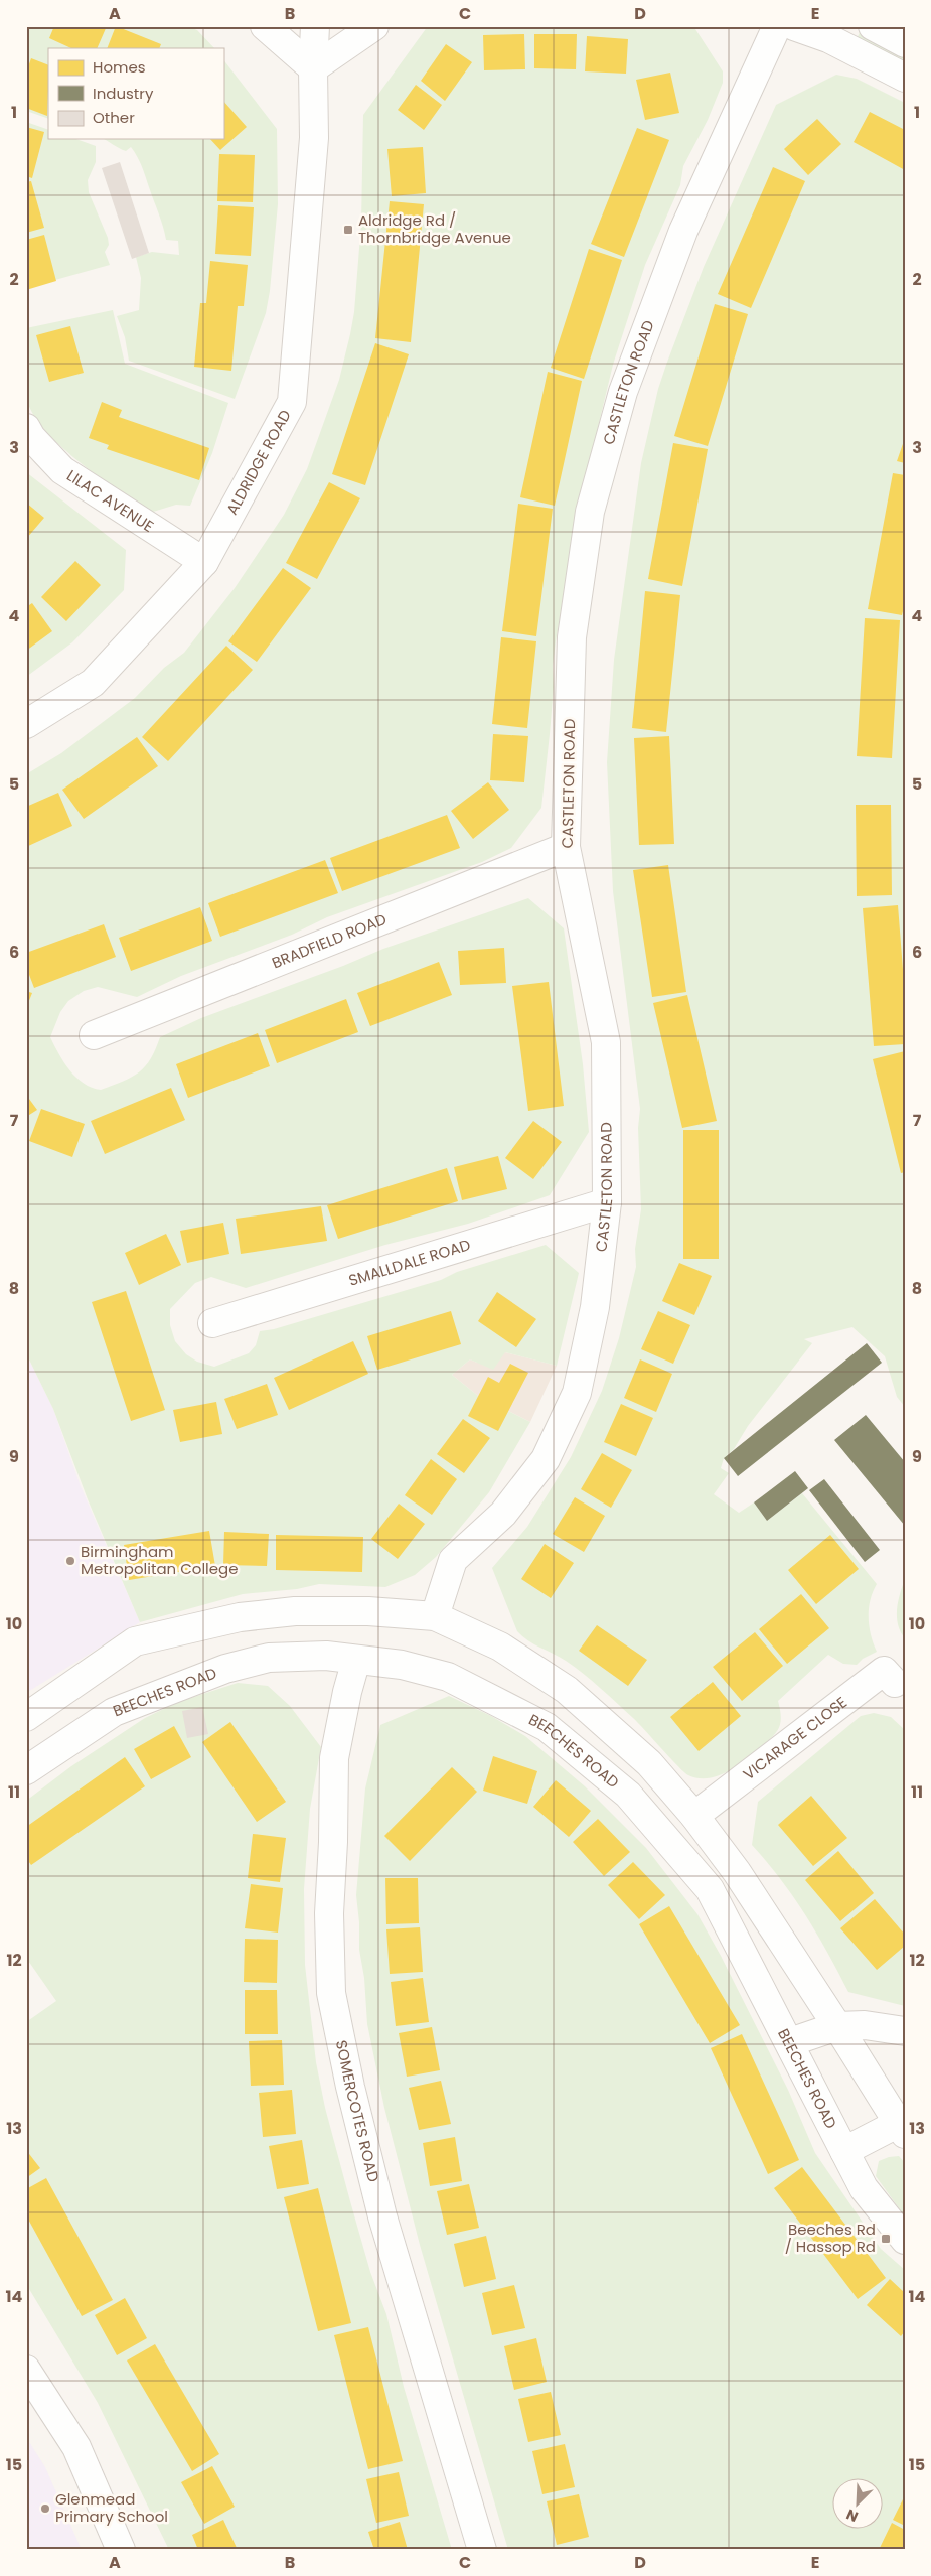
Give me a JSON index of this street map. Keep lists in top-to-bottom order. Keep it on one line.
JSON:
{"streets":{"street":["CASTLETON ROAD","ALDRIDGE ROAD","LILAC AVENUE","BRADFIELD ROAD","SMALLDALE ROAD","BEECHES ROAD","VICARAGE CLOSE","SOMERCOTES ROAD"]},"crossings":[["CASTLETON ROAD","BRADFIELD ROAD"],["CASTLETON ROAD","SMALLDALE ROAD"],["ALDRIDGE ROAD","LILAC AVENUE"],["BEECHES ROAD","SOMERCOTES ROAD"]],"places":{"transit":["Aldridge Rd / Thornbridge Avenue","Beeches Rd / Hassop Rd"],"other":["Birmingham Metropolitan College","Glenmead Primary School"]},"legend":["Homes","Industry","Other"],"north":"bottom left","grid":{"columns":["A","B","C","D","E"],"rows":["1","2","3","4","5","6","7","8","9","10","11","12","13","14","15"]}}
